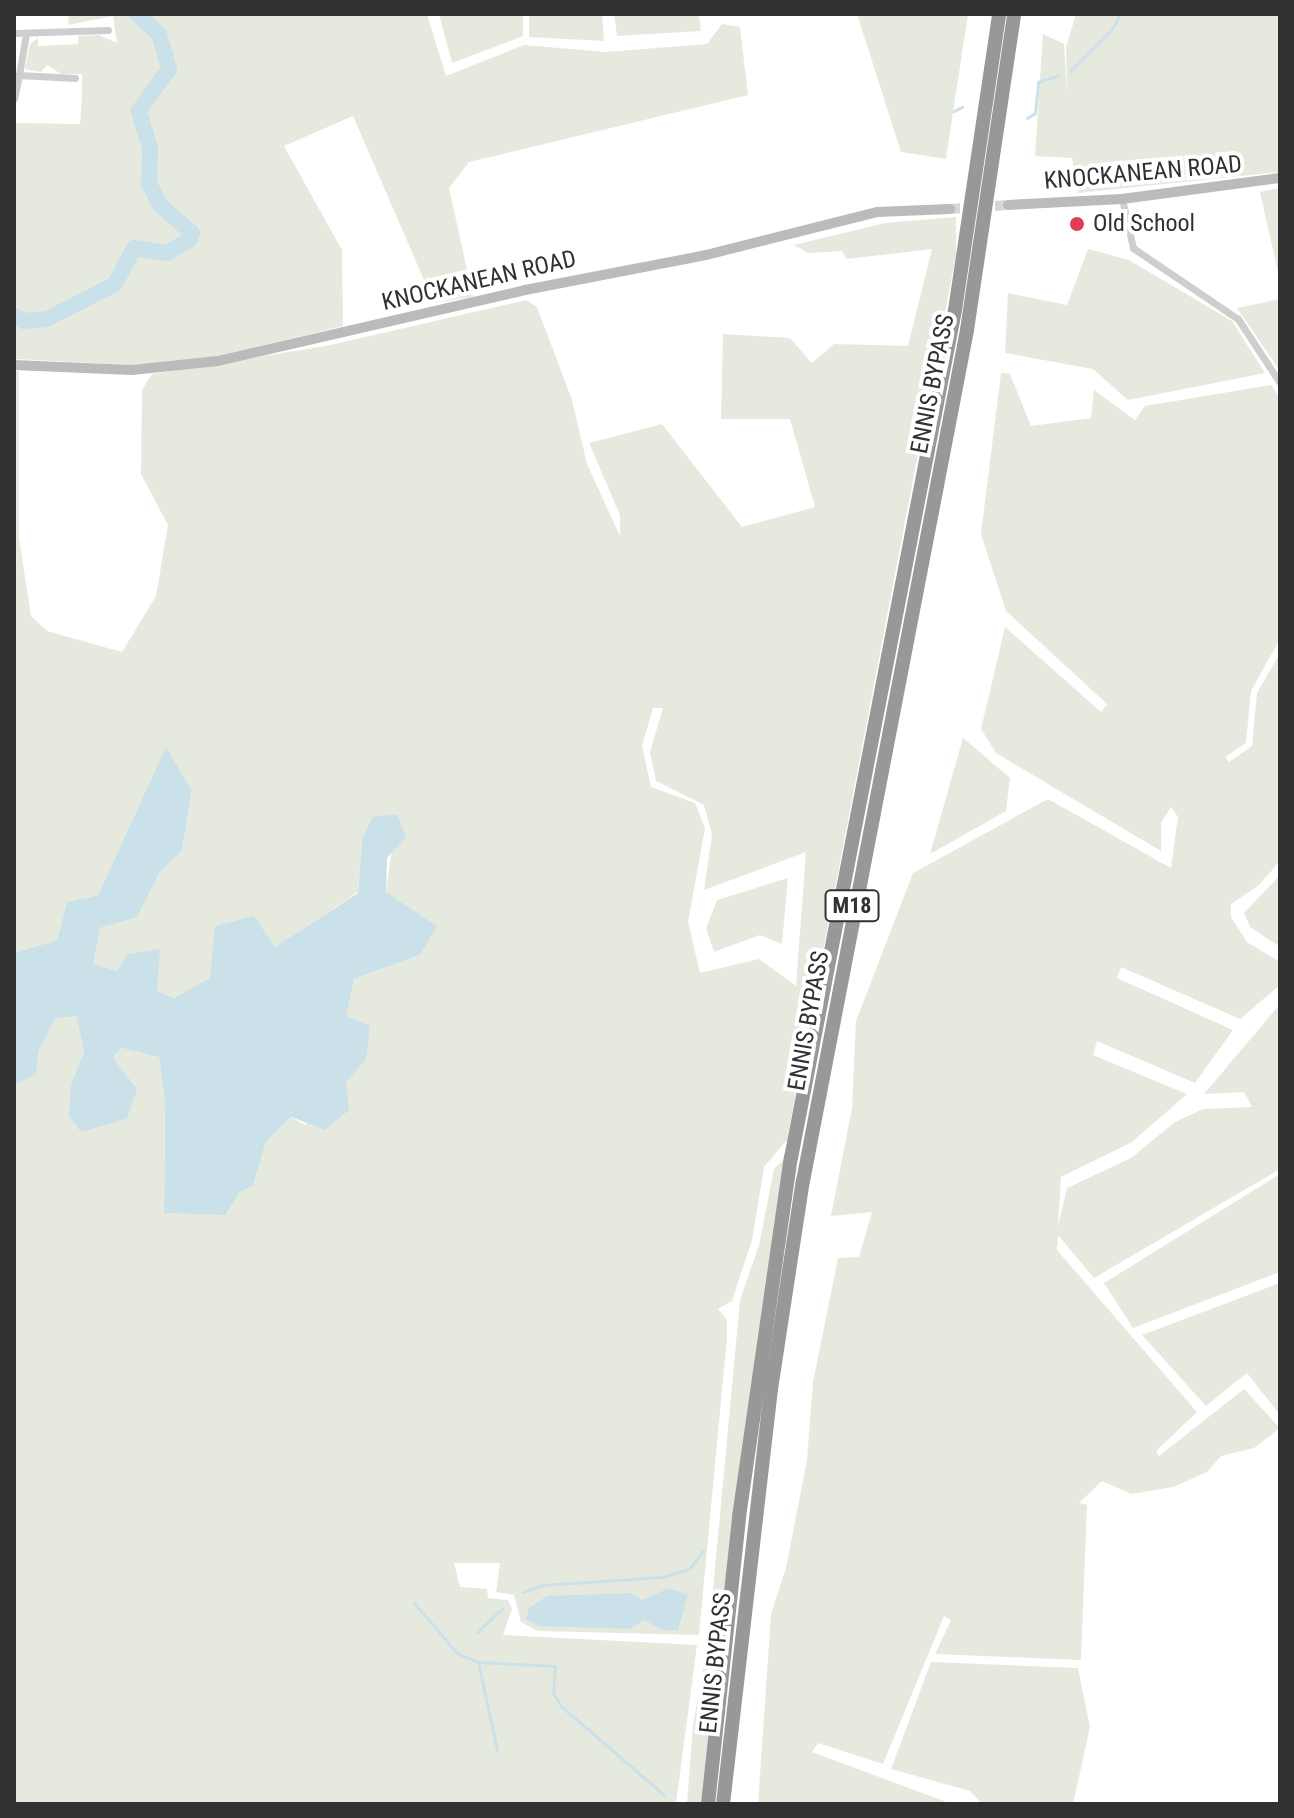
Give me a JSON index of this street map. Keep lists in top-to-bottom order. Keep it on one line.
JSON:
{"streets":{"highway":["ENNIS BYPASS","M18"],"street":["KNOCKANEAN ROAD"]},"places":["Old School"]}
